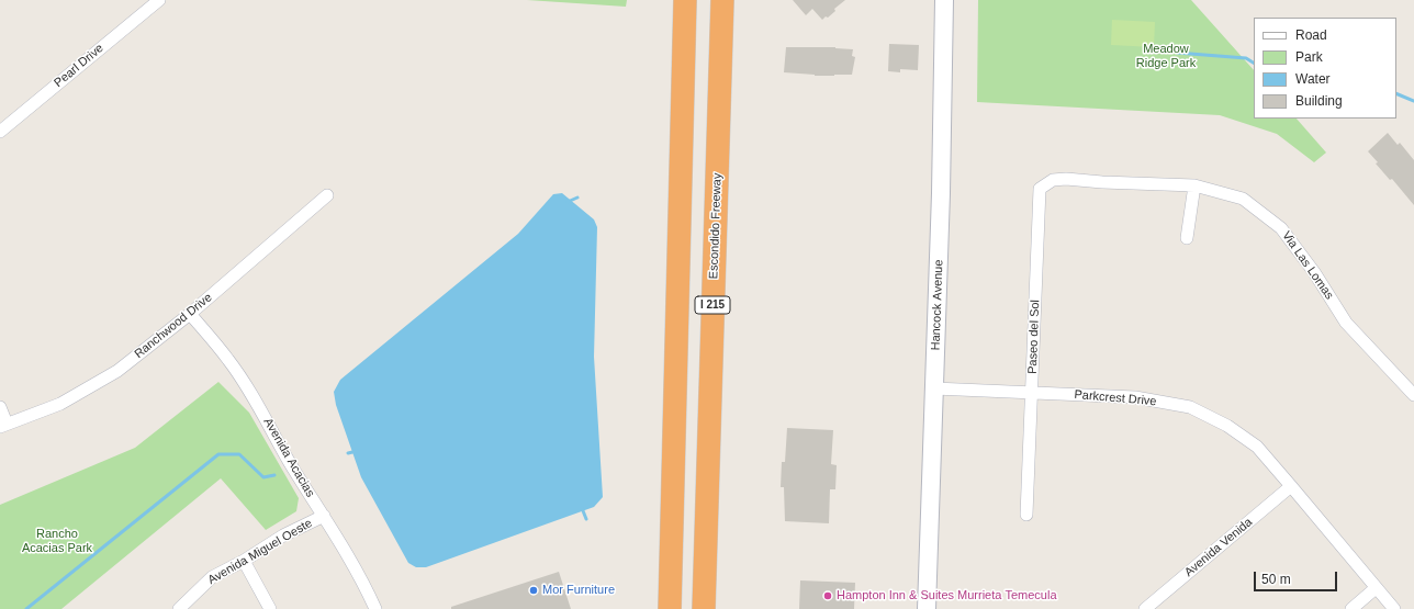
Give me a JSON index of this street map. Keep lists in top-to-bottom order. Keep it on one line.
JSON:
{"streets":{"highway":["Escondido Freeway","I 215"],"main road":["Hancock Avenue"],"street":["Pearl Drive","Via Las Lomas","Ranchwood Drive","Paseo del Sol","Parkcrest Drive","Avenida Acacias","Avenida Venida","Avenida Miguel Oeste"]},"crossings":[["Via Las Lomas","Paseo del Sol"],["Hancock Avenue","Parkcrest Drive"],["Ranchwood Drive","Avenida Acacias"],["Paseo del Sol","Parkcrest Drive"],["Parkcrest Drive","Avenida Venida"],["Avenida Acacias","Avenida Miguel Oeste"]],"parks":["Meadow Ridge Park","Rancho Acacias Park"],"places":["Mor Furniture","Hampton Inn & Suites Murrieta Temecula"],"legend":["Road","Park","Water","Building"],"scale_bar":"50 m"}
